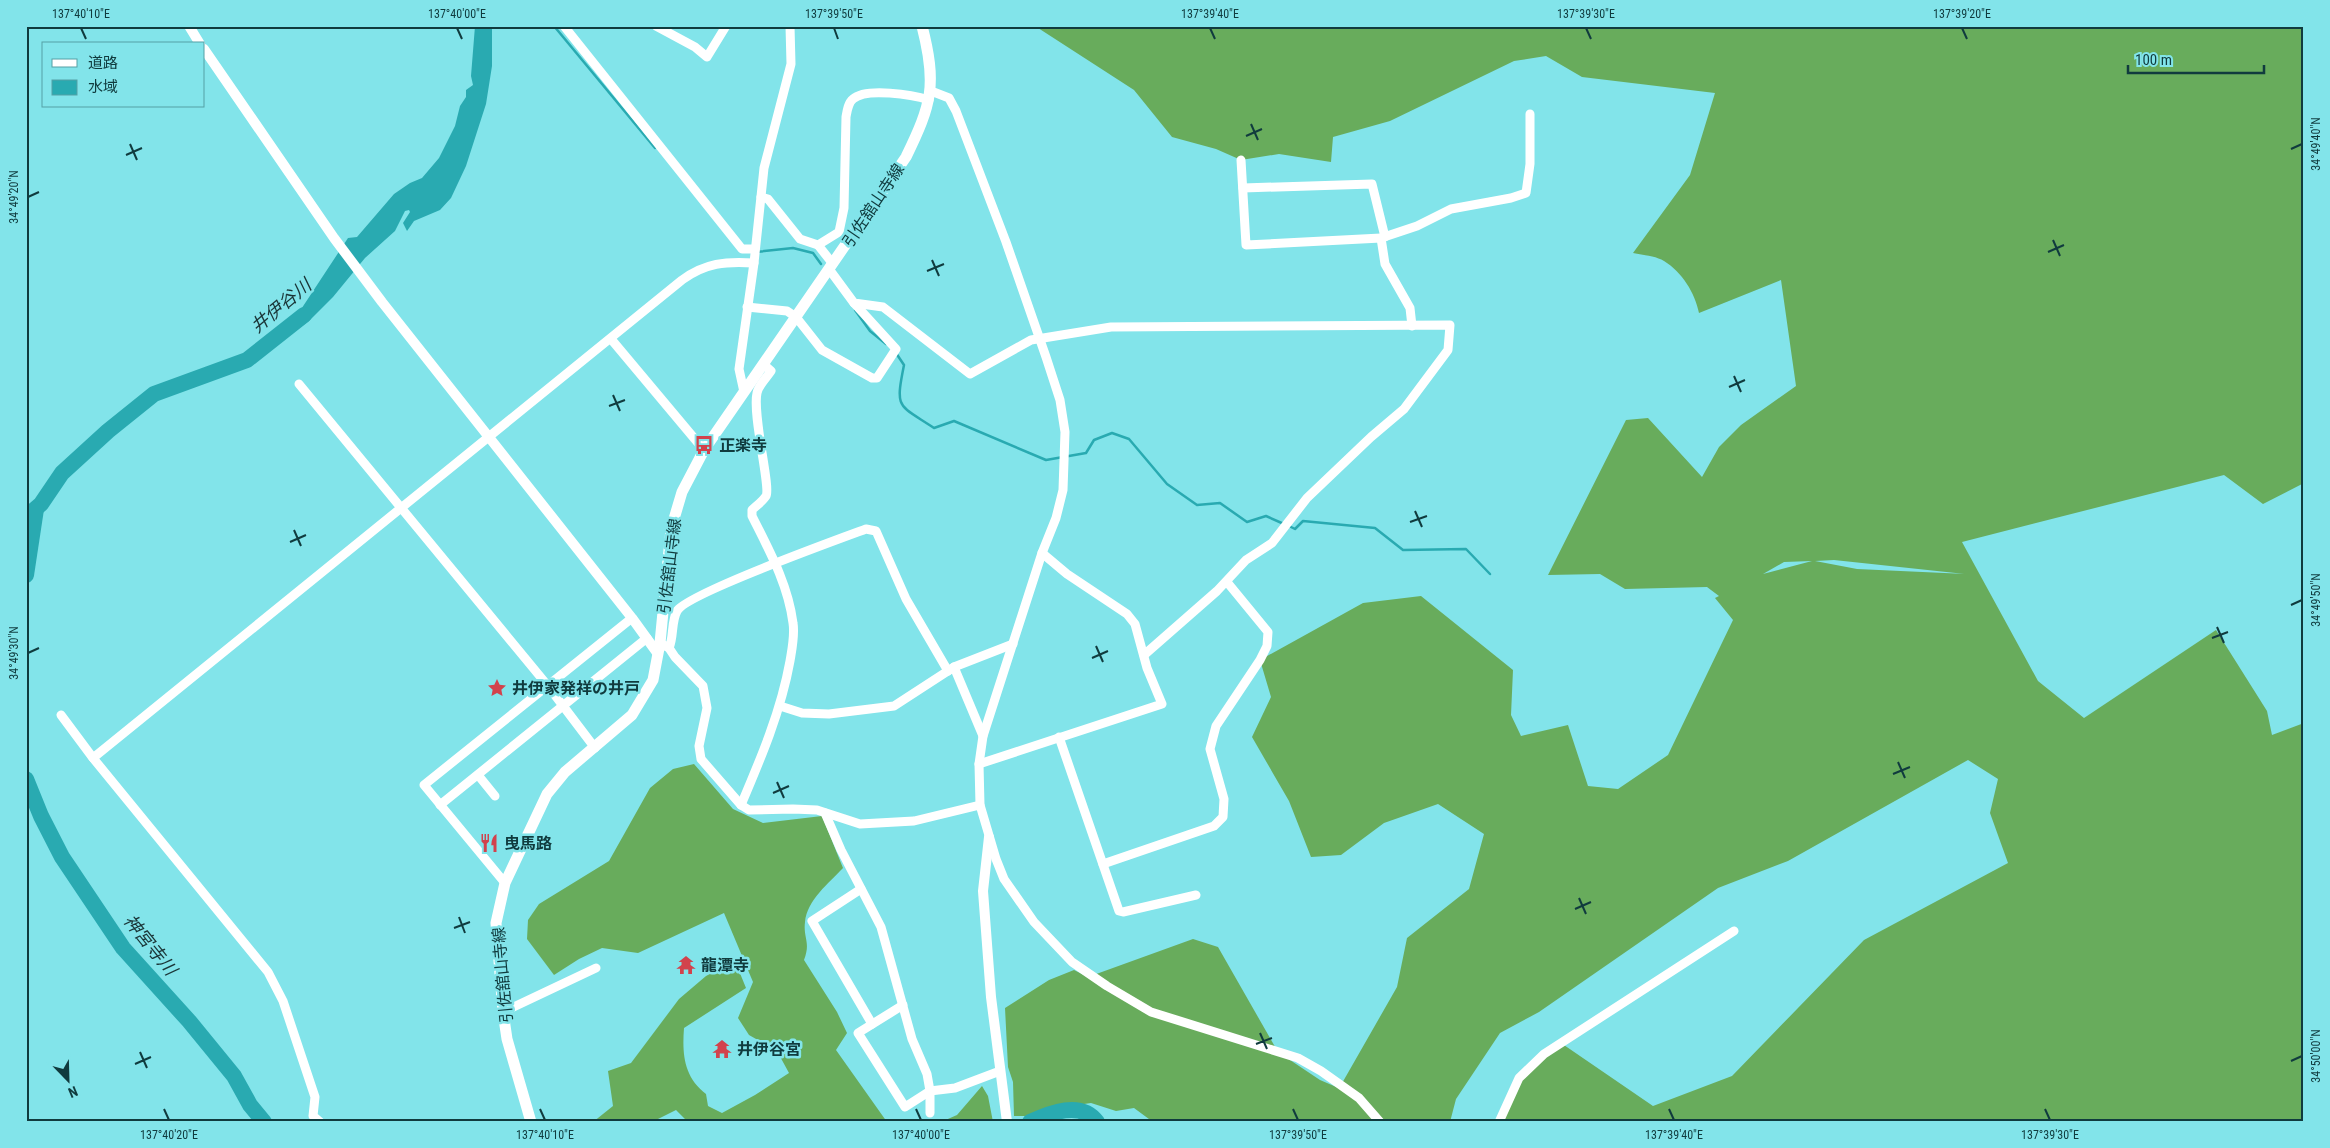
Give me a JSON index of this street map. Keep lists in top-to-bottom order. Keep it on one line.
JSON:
{"streets":{"main road":["引佐舘山寺線"]},"water":["井伊谷川","神宮寺川"],"places":{"bus stop":["正楽寺"],"place":["井伊家発祥の井戸"],"restaurant":["曳馬路"],"temple":["龍潭寺","井伊谷宮"]},"legend":["道路","水域"],"scale_bar":"100 m","north":"bottom right","coordinates":["137°40'10\"E","137°40'00\"E","137°39'50\"E","137°39'40\"E","137°39'30\"E","137°39'20\"E","34°49'40\"N","34°49'20\"N","34°49'50\"N","34°49'30\"N","34°50'00\"N","137°40'20\"E"]}
